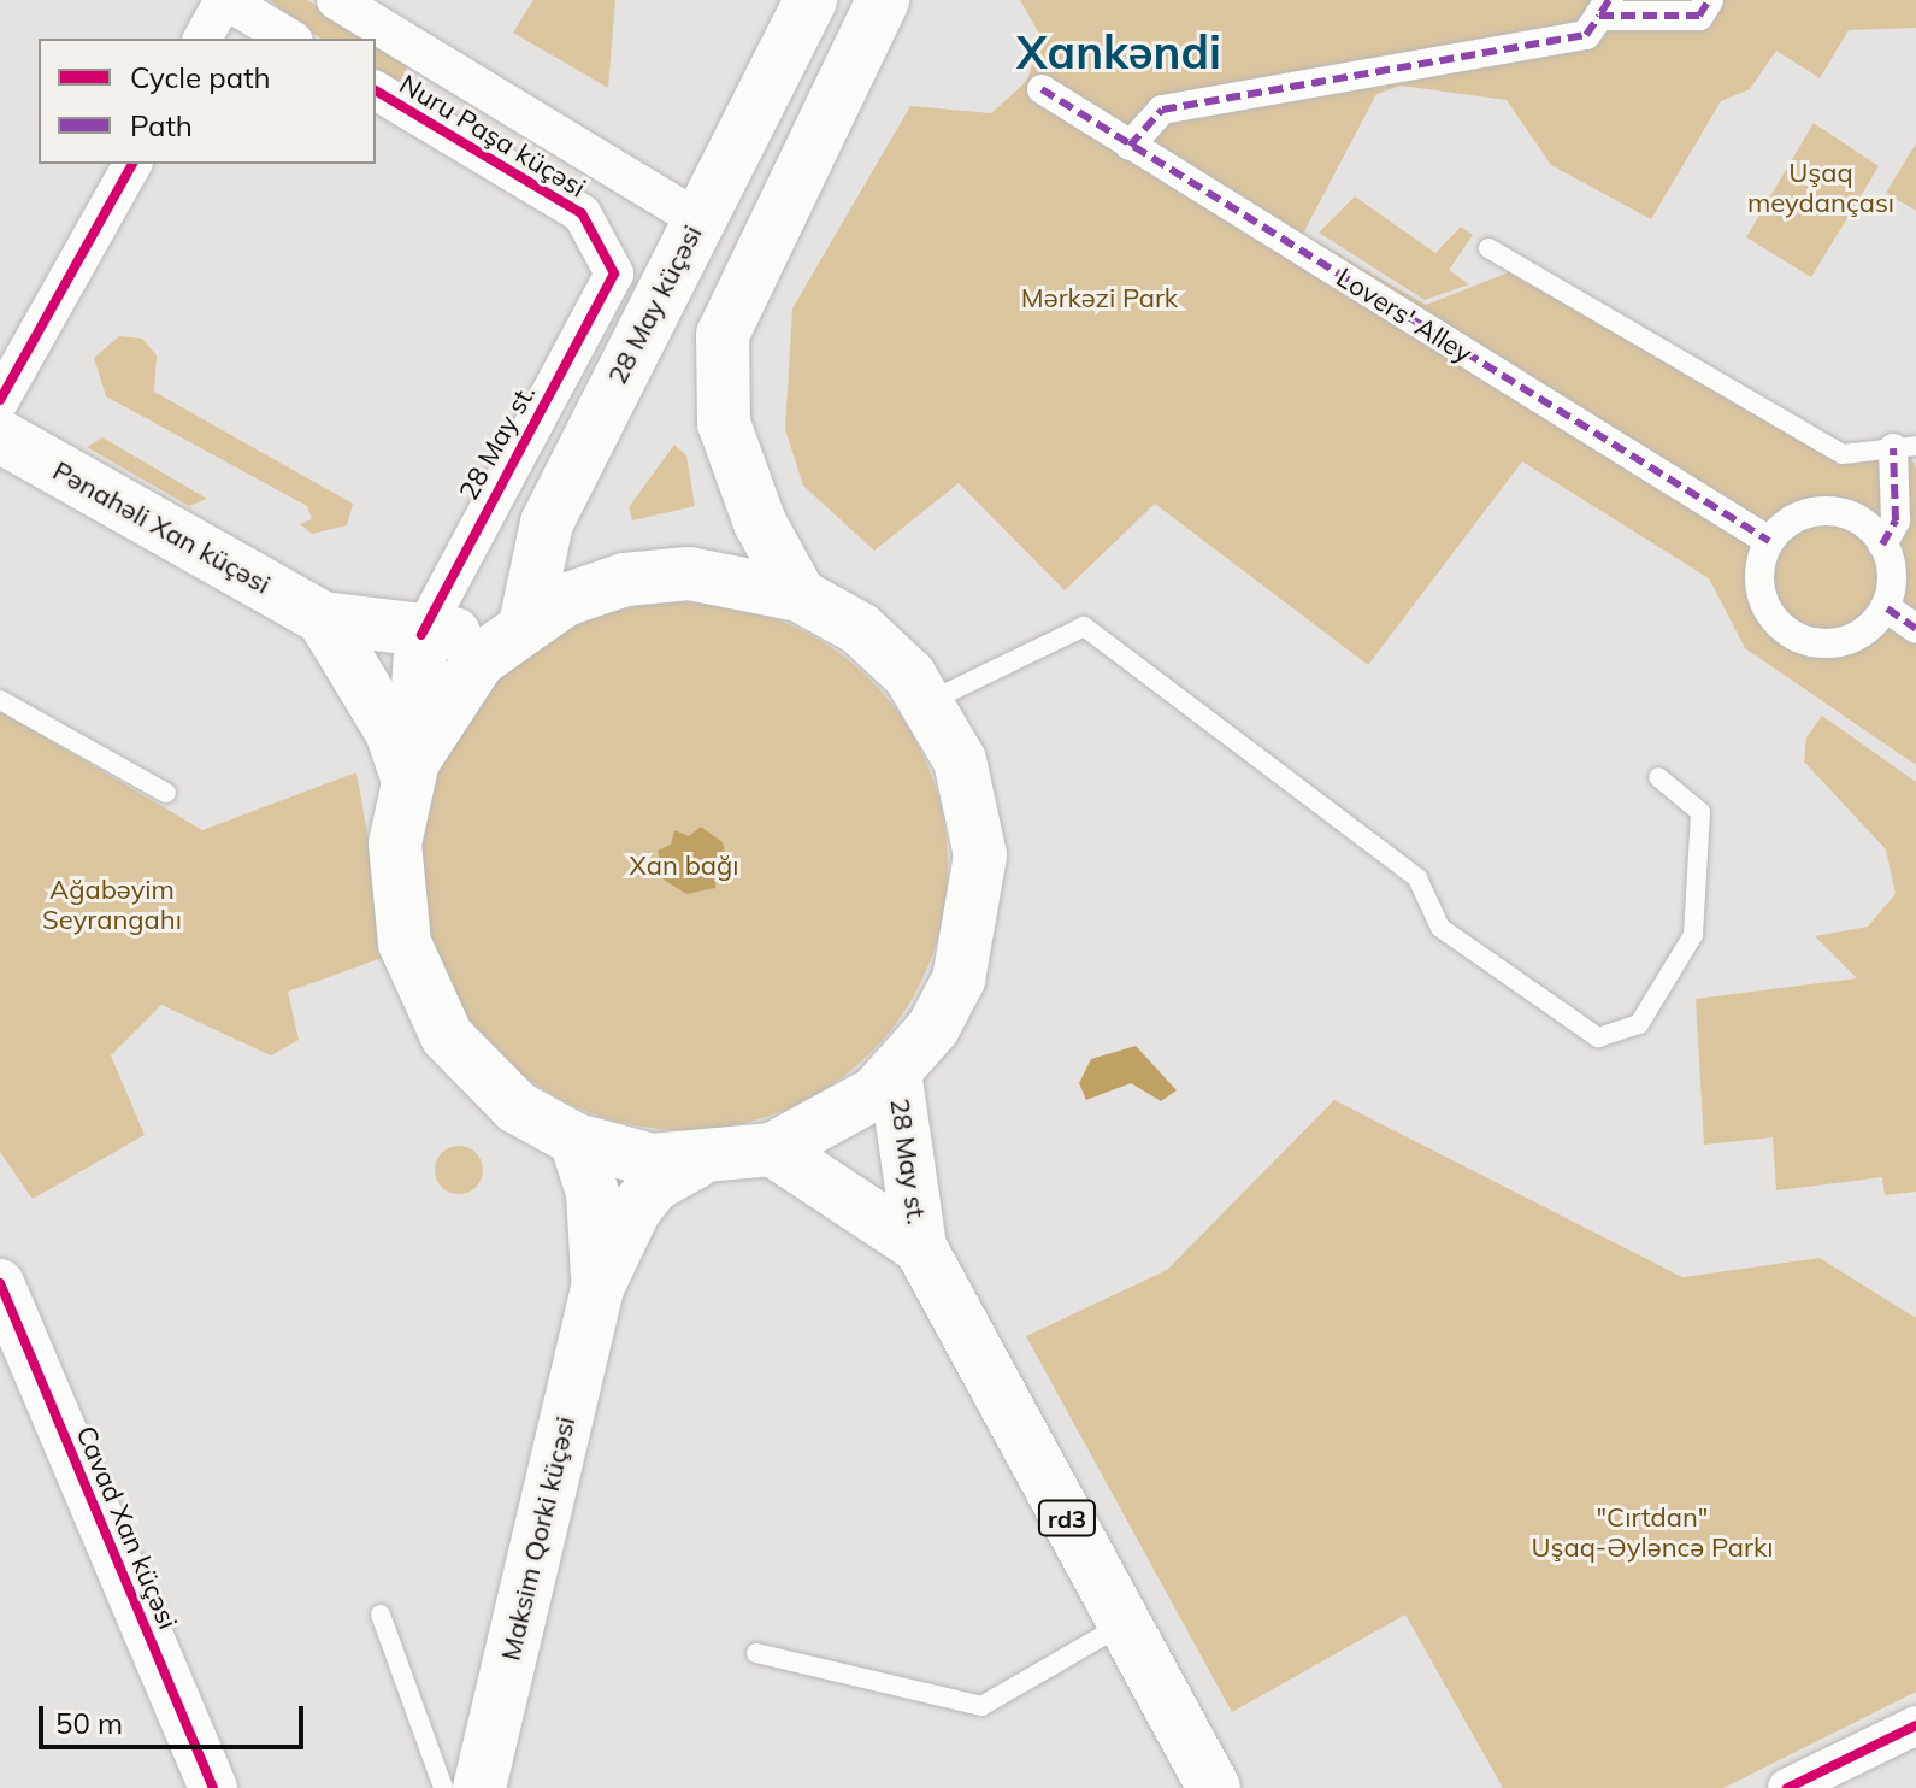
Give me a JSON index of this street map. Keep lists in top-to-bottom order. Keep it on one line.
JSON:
{"streets":{"main road":["28 May küçəsi","28 May st.","Pənahəli Xan küçəsi","rd3","Maksim Qorki küçəsi"],"street":["Nuru Paşa küçəsi","Lovers' Alley","Cavad Xan küçəsi"]},"crossings":[["Nuru Paşa küçəsi","28 May küçəsi"],["Nuru Paşa küçəsi","28 May st."],["28 May st.","rd3"]],"districts":["Xankəndi"],"parks":["Uşaq meydançası","Mərkəzi Park","Xan bağı","Ağabəyim Seyrangahı","\"Cırtdan\" Uşaq-Əyləncə Parkı"],"legend":["Cycle path","Path"],"scale_bar":"50 m"}
